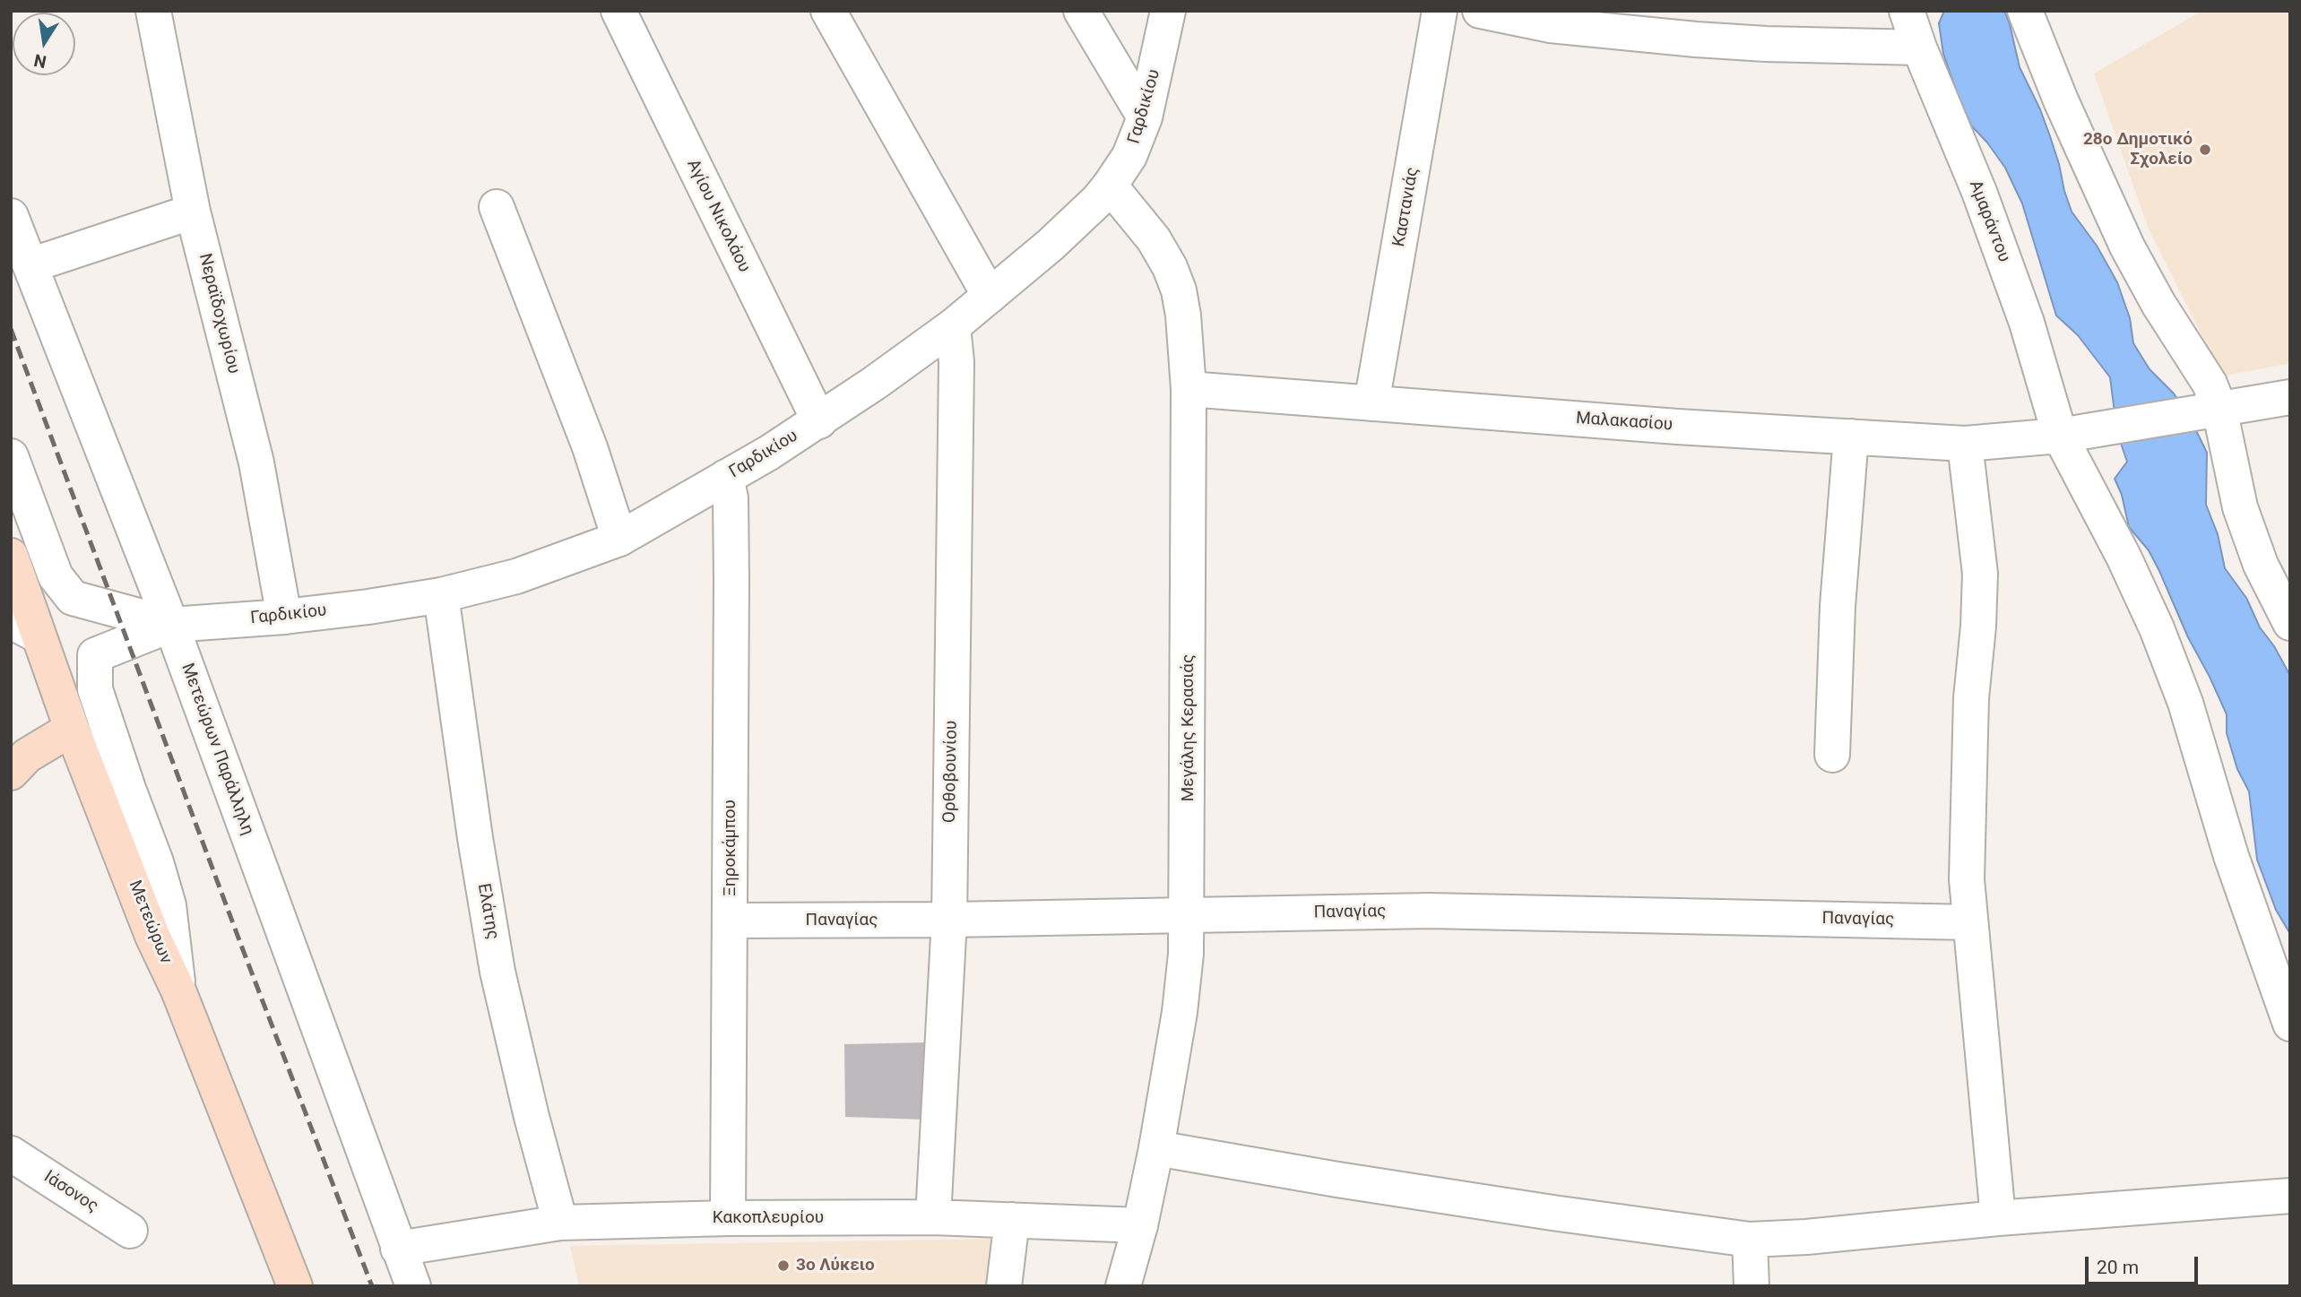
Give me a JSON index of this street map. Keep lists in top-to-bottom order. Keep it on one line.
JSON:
{"streets":{"main road":["Μετεώρων"],"street":["Γαρδικίου","Καστανιάς","Αγίου Νικολάου","Αμαράντου","Νεραϊδοχωρίου","Μαλακασίου","Μεγάλης Κερασιάς","Μετεώρων Παράλληλη","Ορθοβουνίου","Ξηροκάμπου","Ελάτης","Παναγίας","Ιάσονος","Κακοπλευρίου"]},"crossings":[["Γαρδικίου","Αγίου Νικολάου"],["Γαρδικίου","Νεραϊδοχωρίου"],["Γαρδικίου","Μεγάλης Κερασιάς"],["Γαρδικίου","Μετεώρων Παράλληλη"],["Γαρδικίου","Ορθοβουνίου"],["Γαρδικίου","Ξηροκάμπου"],["Γαρδικίου","Ελάτης"],["Καστανιάς","Μαλακασίου"],["Αμαράντου","Μαλακασίου"],["Μαλακασίου","Μεγάλης Κερασιάς"],["Μεγάλης Κερασιάς","Παναγίας"],["Μεγάλης Κερασιάς","Κακοπλευρίου"],["Μετεώρων Παράλληλη","Κακοπλευρίου"],["Ορθοβουνίου","Παναγίας"],["Ορθοβουνίου","Κακοπλευρίου"],["Ξηροκάμπου","Παναγίας"],["Ξηροκάμπου","Κακοπλευρίου"],["Ελάτης","Κακοπλευρίου"]],"places":["28ο Δημοτικό Σχολείο","3ο Λύκειο"],"scale_bar":"20 m","north":"bottom"}
